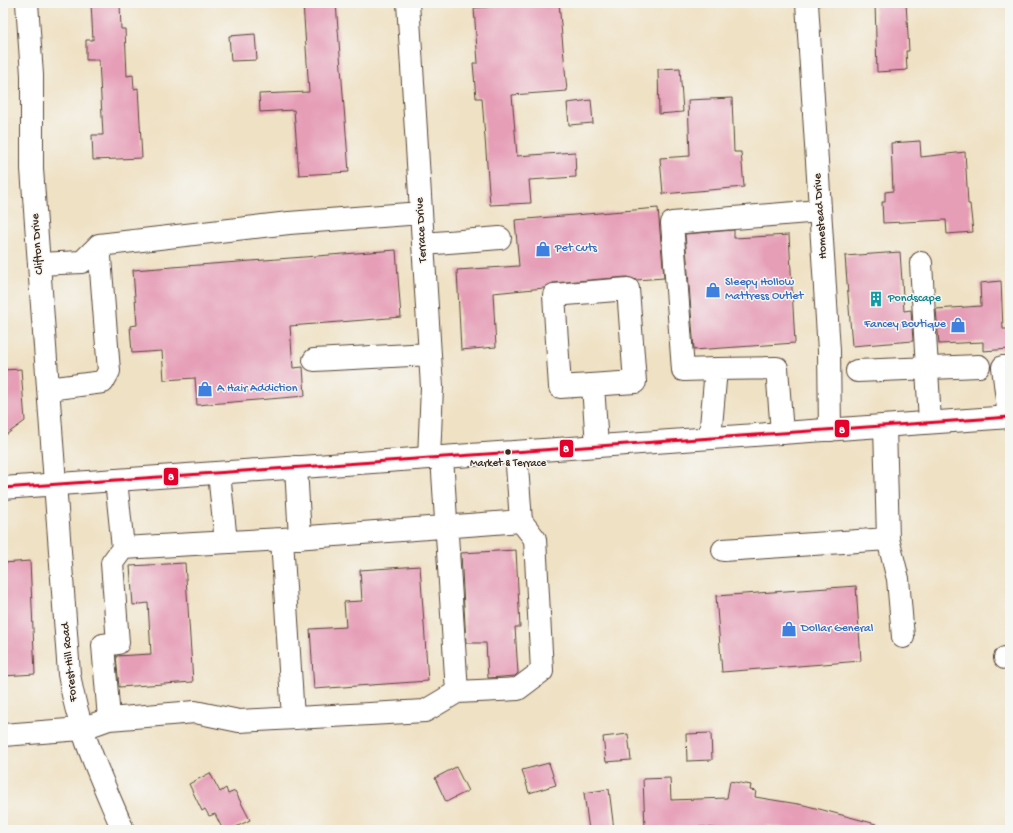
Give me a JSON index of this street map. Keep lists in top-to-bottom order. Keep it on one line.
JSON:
{"streets":{"street":["Homestead Drive","Terrace Drive","Clifton Drive","Forest-Hill Road"]},"crossings":[["Clifton Drive","Forest-Hill Road"]],"places":{"shop":["Pet Cuts","Sleepy Hollow Mattress Outlet","Fancey Boutique","A Hair Addiction","Dollar General"],"building":["Pondscape"],"other":["Market & Terrace"]},"lines":["transit line 8"]}
